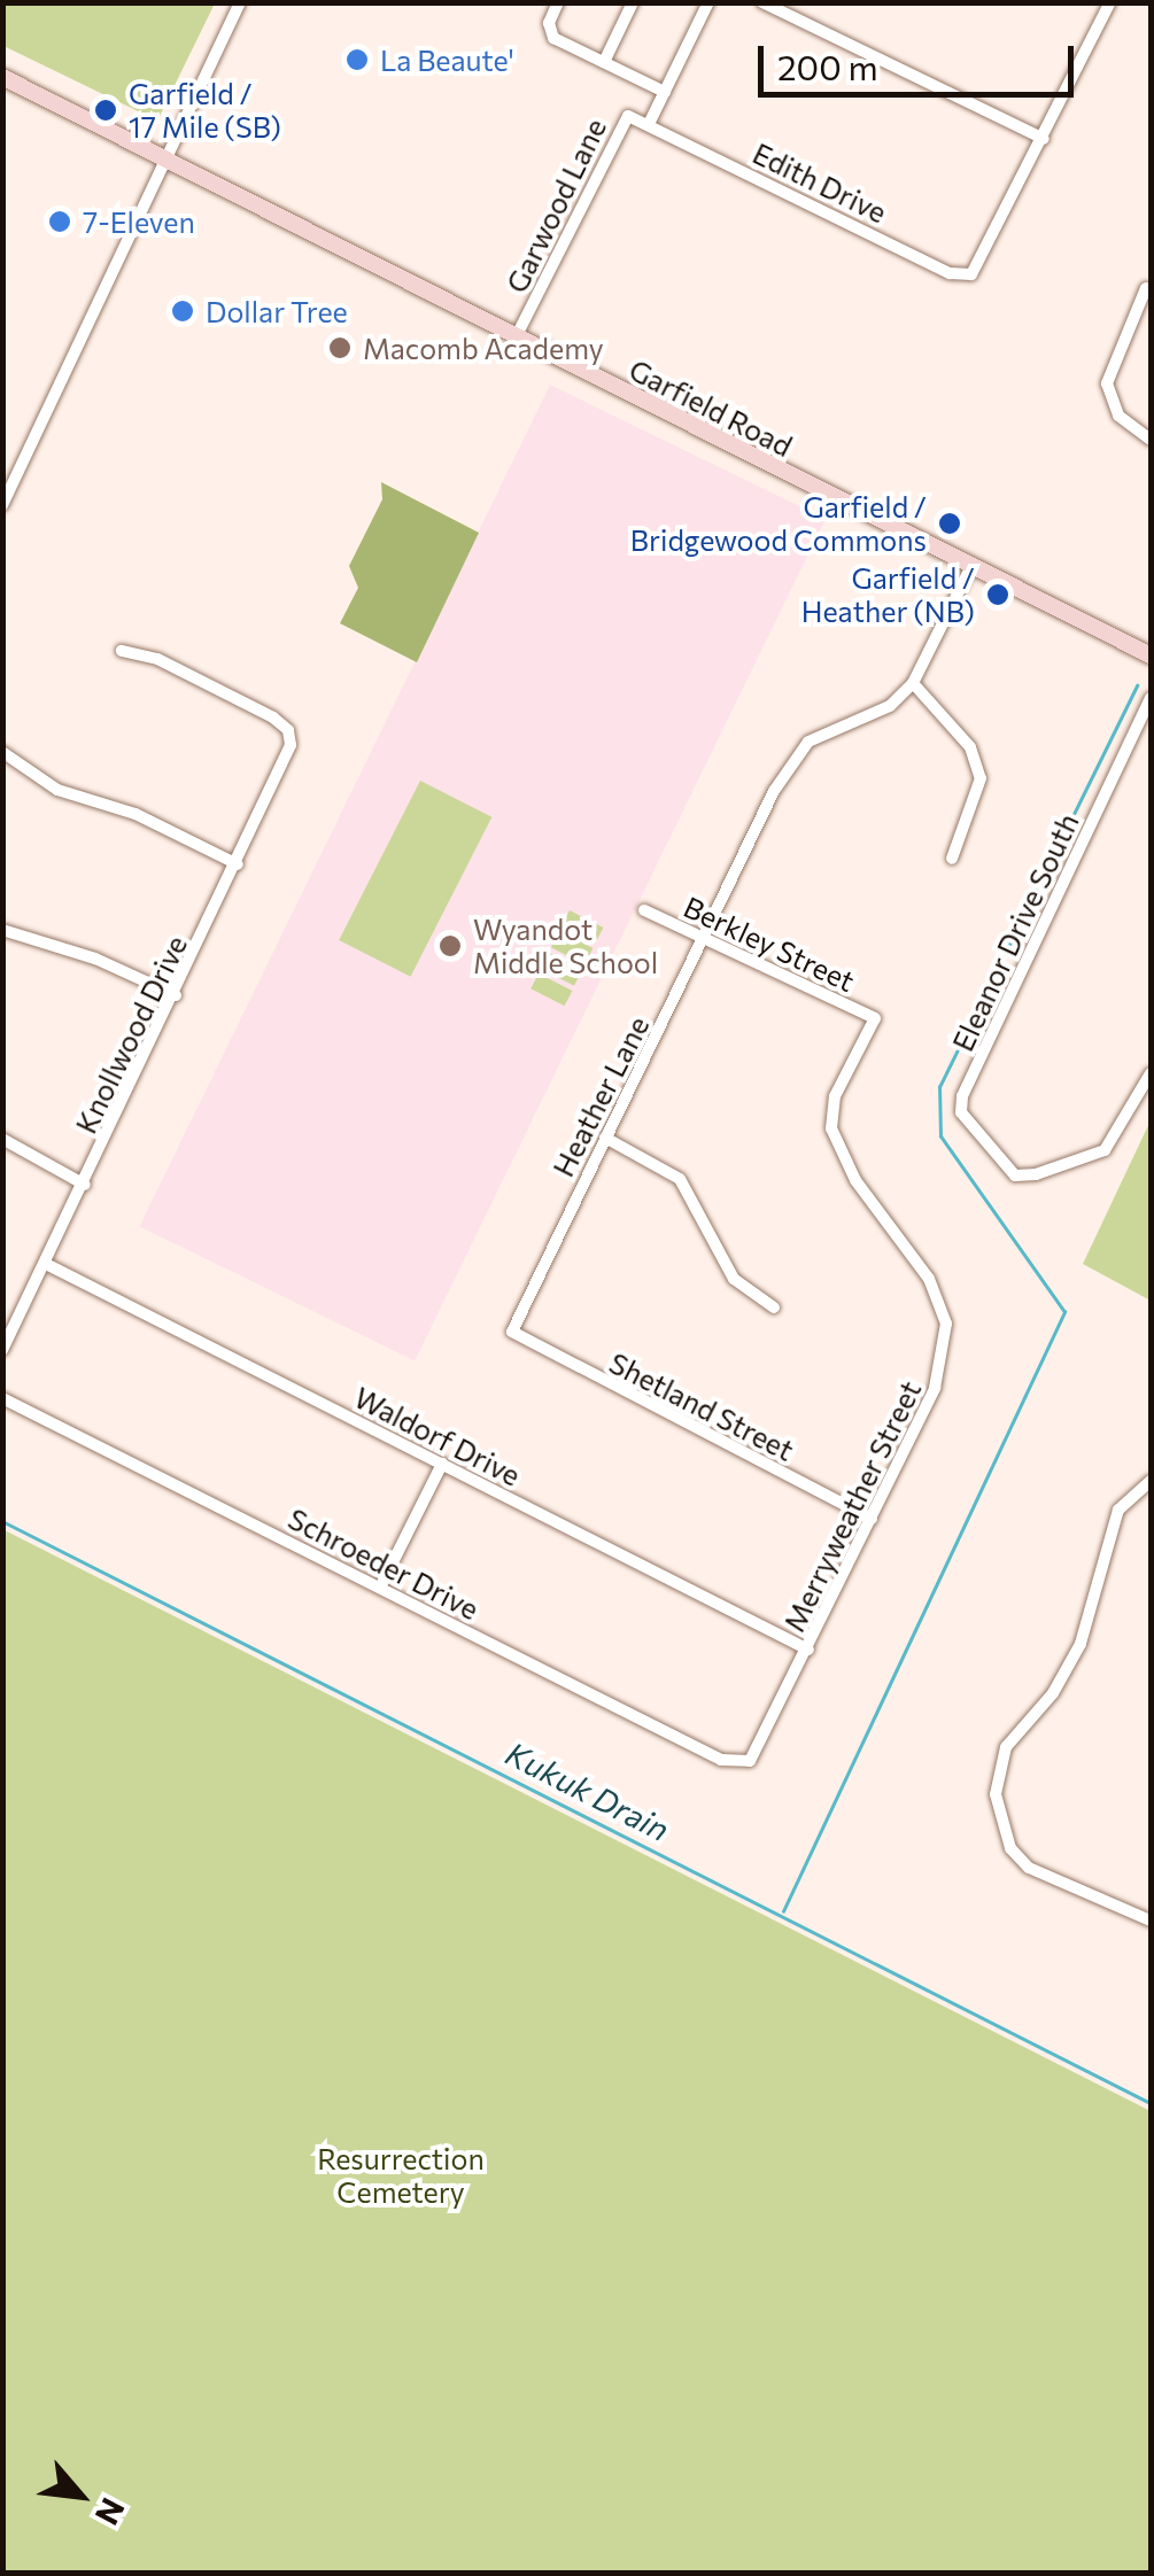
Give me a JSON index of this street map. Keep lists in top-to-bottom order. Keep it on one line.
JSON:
{"streets":{"main road":["Garfield Road"],"street":["Edith Drive","Garwood Lane","Eleanor Drive South","Berkley Street","Knollwood Drive","Heather Lane","Shetland Street","Waldorf Drive","Merryweather Street","Schroeder Drive"]},"crossings":[["Edith Drive","Garwood Lane"],["Garwood Lane","Garfield Road"],["Garfield Road","Heather Lane"],["Berkley Street","Heather Lane"],["Berkley Street","Merryweather Street"],["Knollwood Drive","Waldorf Drive"],["Heather Lane","Shetland Street"],["Shetland Street","Merryweather Street"],["Waldorf Drive","Merryweather Street"],["Merryweather Street","Schroeder Drive"]],"water":["Kukuk Drain"],"parks":["Resurrection Cemetery"],"places":["La Beaute'","Garfield / 17 Mile (SB)","7-Eleven","Dollar Tree","Macomb Academy","Garfield / Bridgewood Commons","Garfield / Heather (NB)","Wyandot Middle School"],"scale_bar":"200 m","north":"bottom right"}
